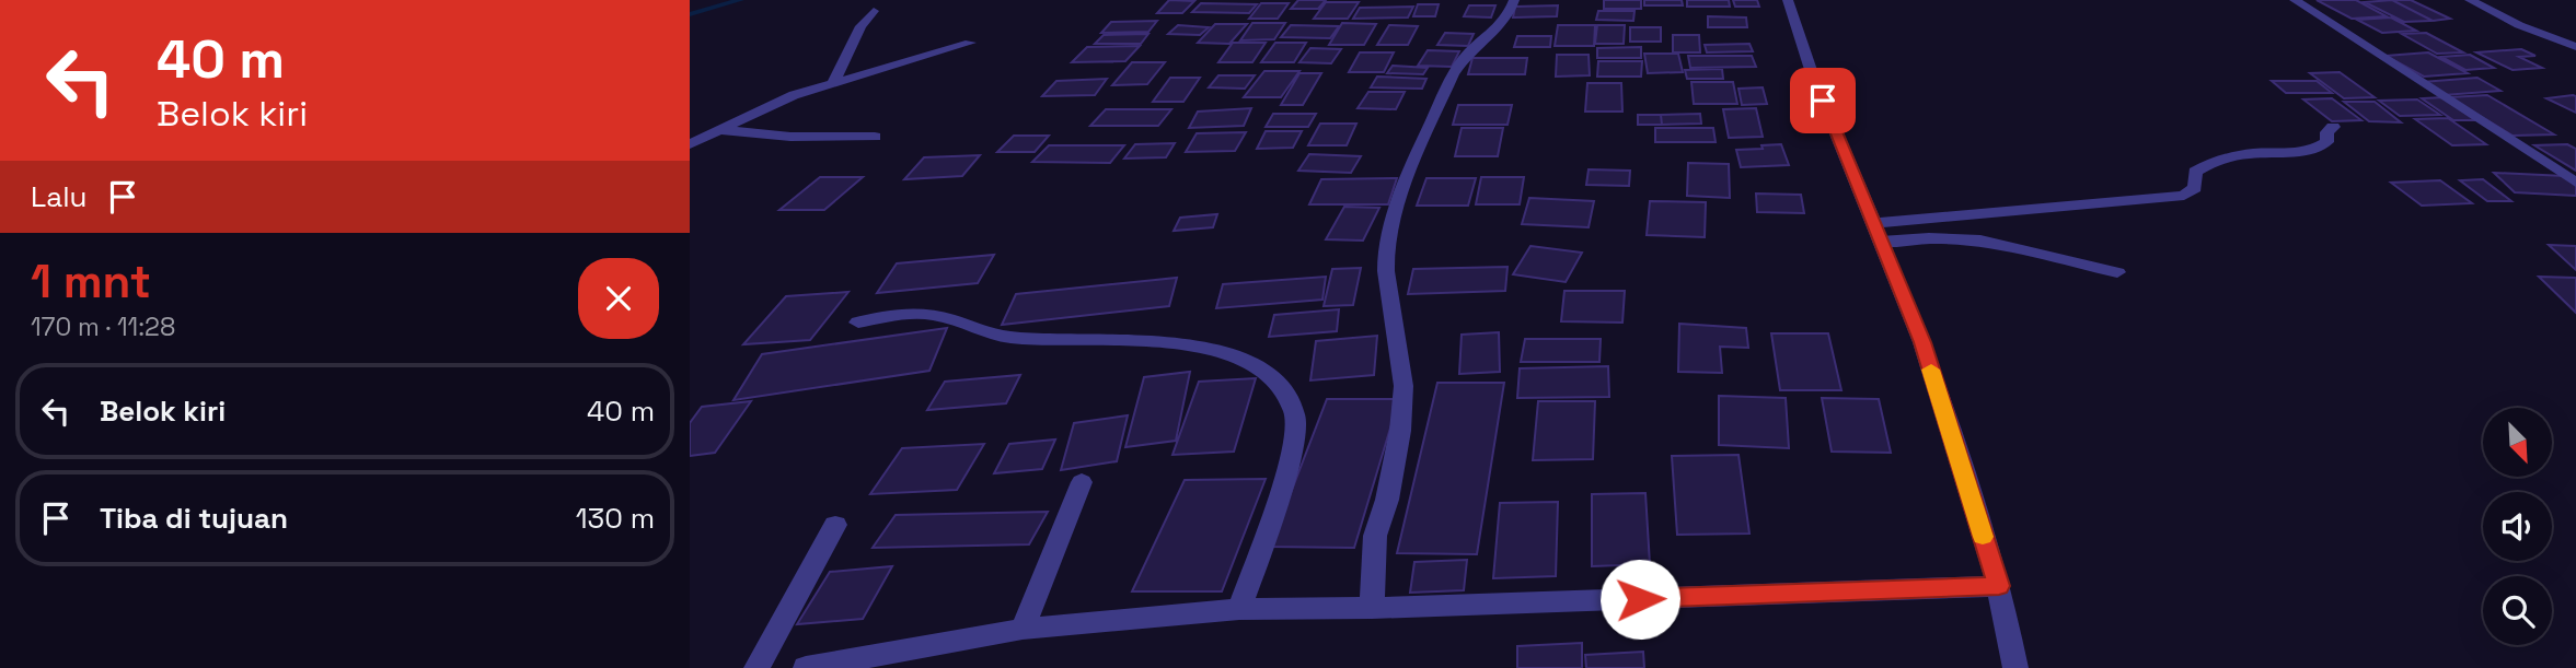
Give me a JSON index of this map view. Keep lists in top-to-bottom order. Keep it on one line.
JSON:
{"north":"bottom right","page":{"turn":["40 m","Belok kiri"],"then":"Lalu","heading":["1 mnt","170 m · 11:28"],"list":[{"name":"Belok kiri","value":"40 m"},{"name":"Tiba di tujuan","value":"130 m"}]}}
